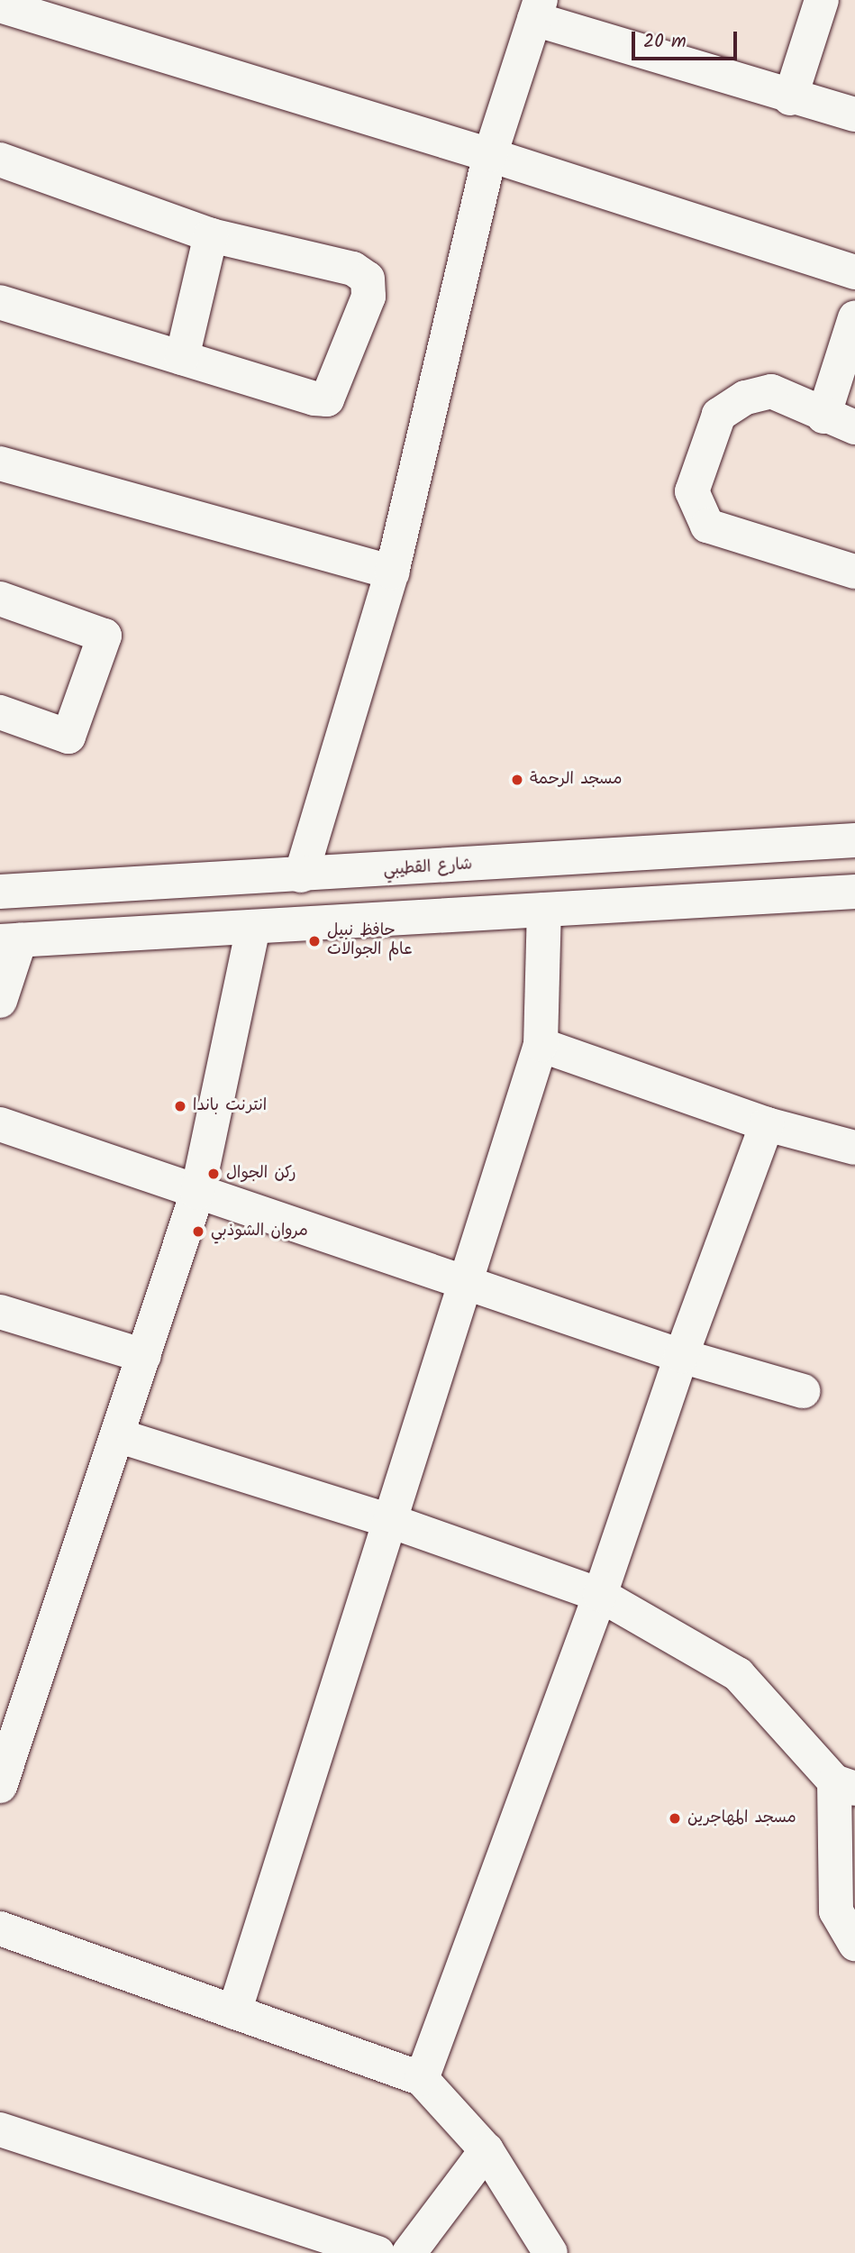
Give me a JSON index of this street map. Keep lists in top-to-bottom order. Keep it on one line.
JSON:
{"streets":{"street":["شارع القطيبي"]},"places":["مسجد الرحمة","حافظ نبيل عالم الجوالات","انترنت باندا","ركن الجوال","مروان الشوذبي","مسجد المهاجرين"],"scale_bar":"20 m"}
